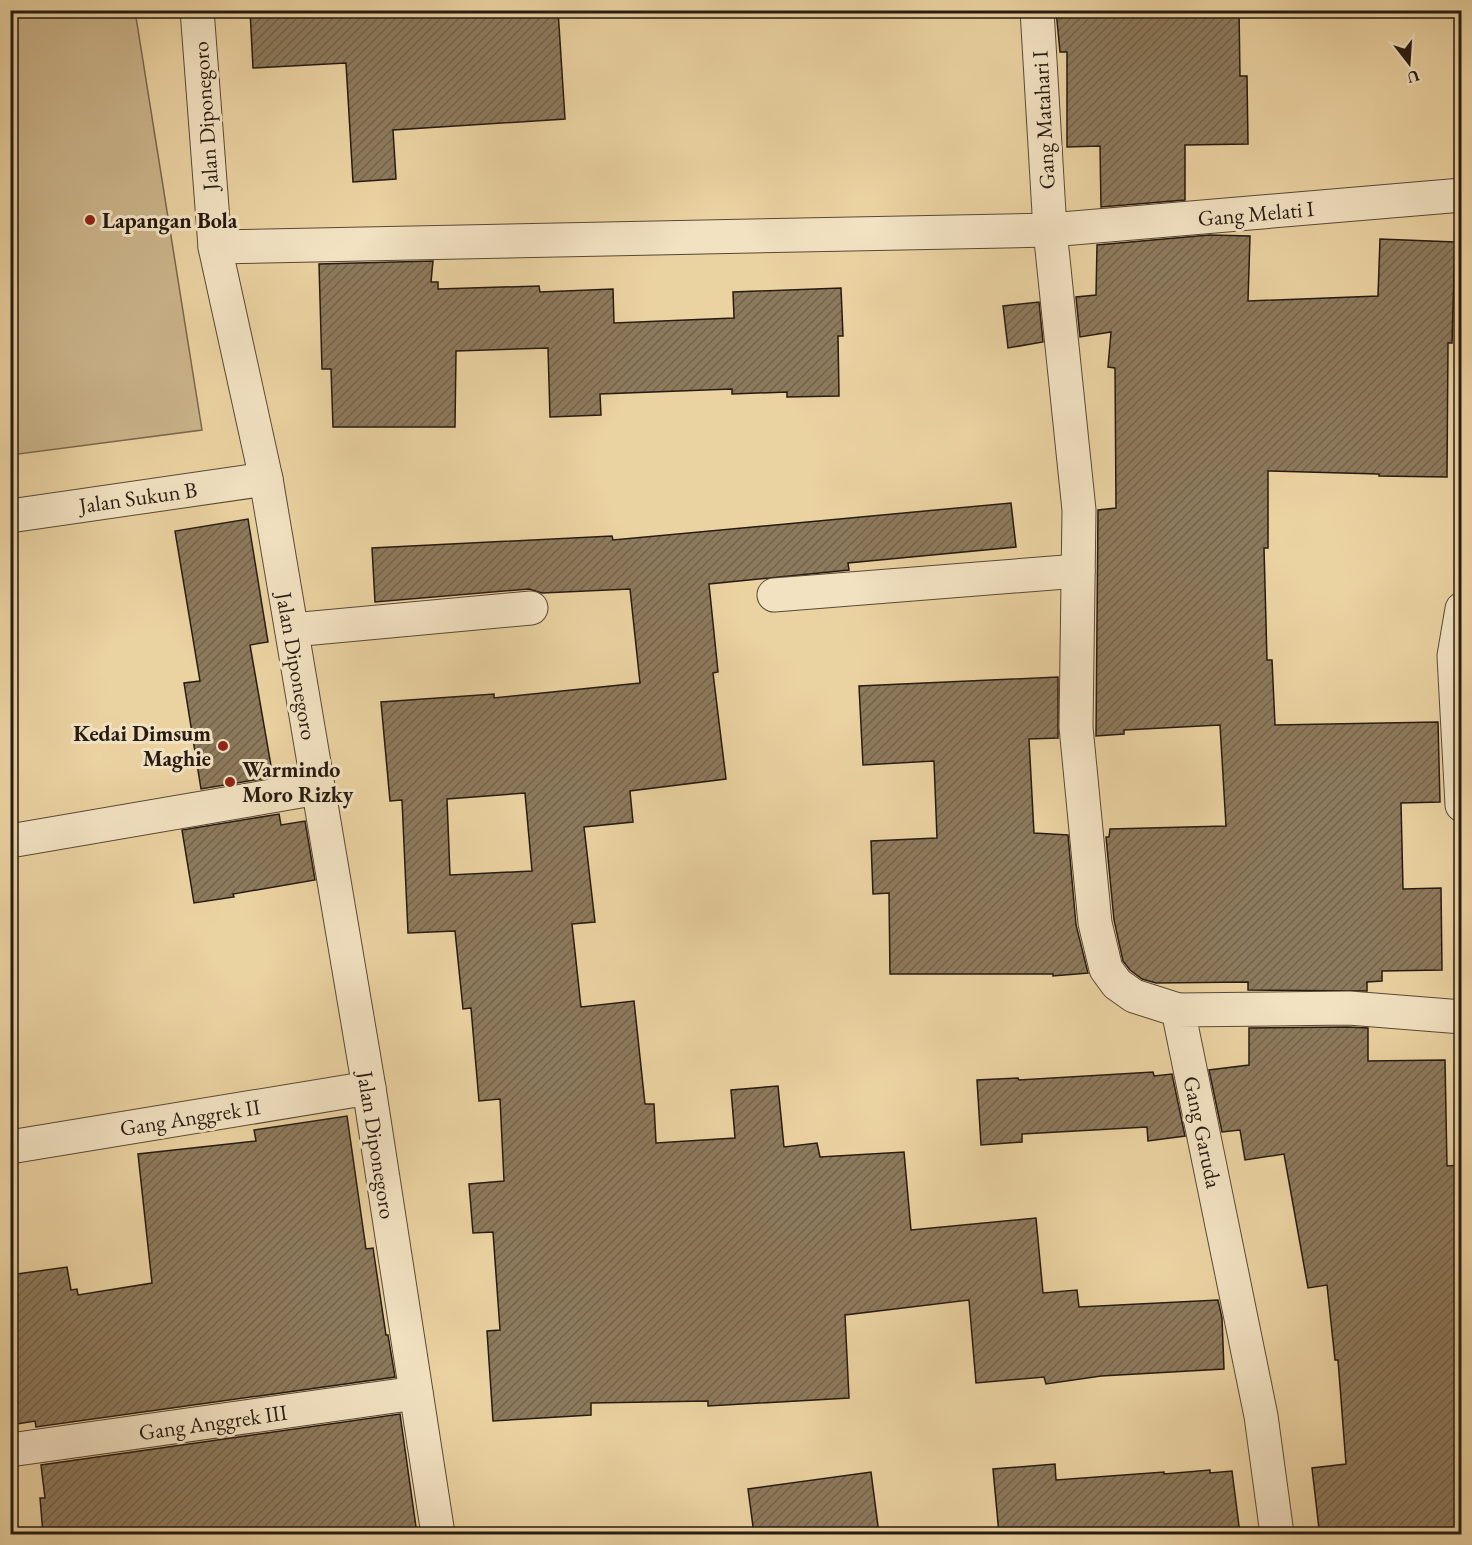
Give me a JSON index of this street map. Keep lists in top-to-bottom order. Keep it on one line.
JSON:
{"streets":{"street":["Jalan Diponegoro","Gang Matahari I","Gang Melati I","Jalan Sukun B","Gang Anggrek II","Gang Garuda","Gang Anggrek III"]},"crossings":[["Jalan Diponegoro","Gang Melati I"],["Jalan Diponegoro","Jalan Sukun B"],["Jalan Diponegoro","Gang Anggrek II"],["Jalan Diponegoro","Gang Anggrek III"],["Gang Matahari I","Gang Melati I"],["Gang Matahari I","Gang Garuda"]],"places":["Lapangan Bola","Kedai Dimsum Maghie","Warmindo Moro Rizky"],"north":"bottom"}
